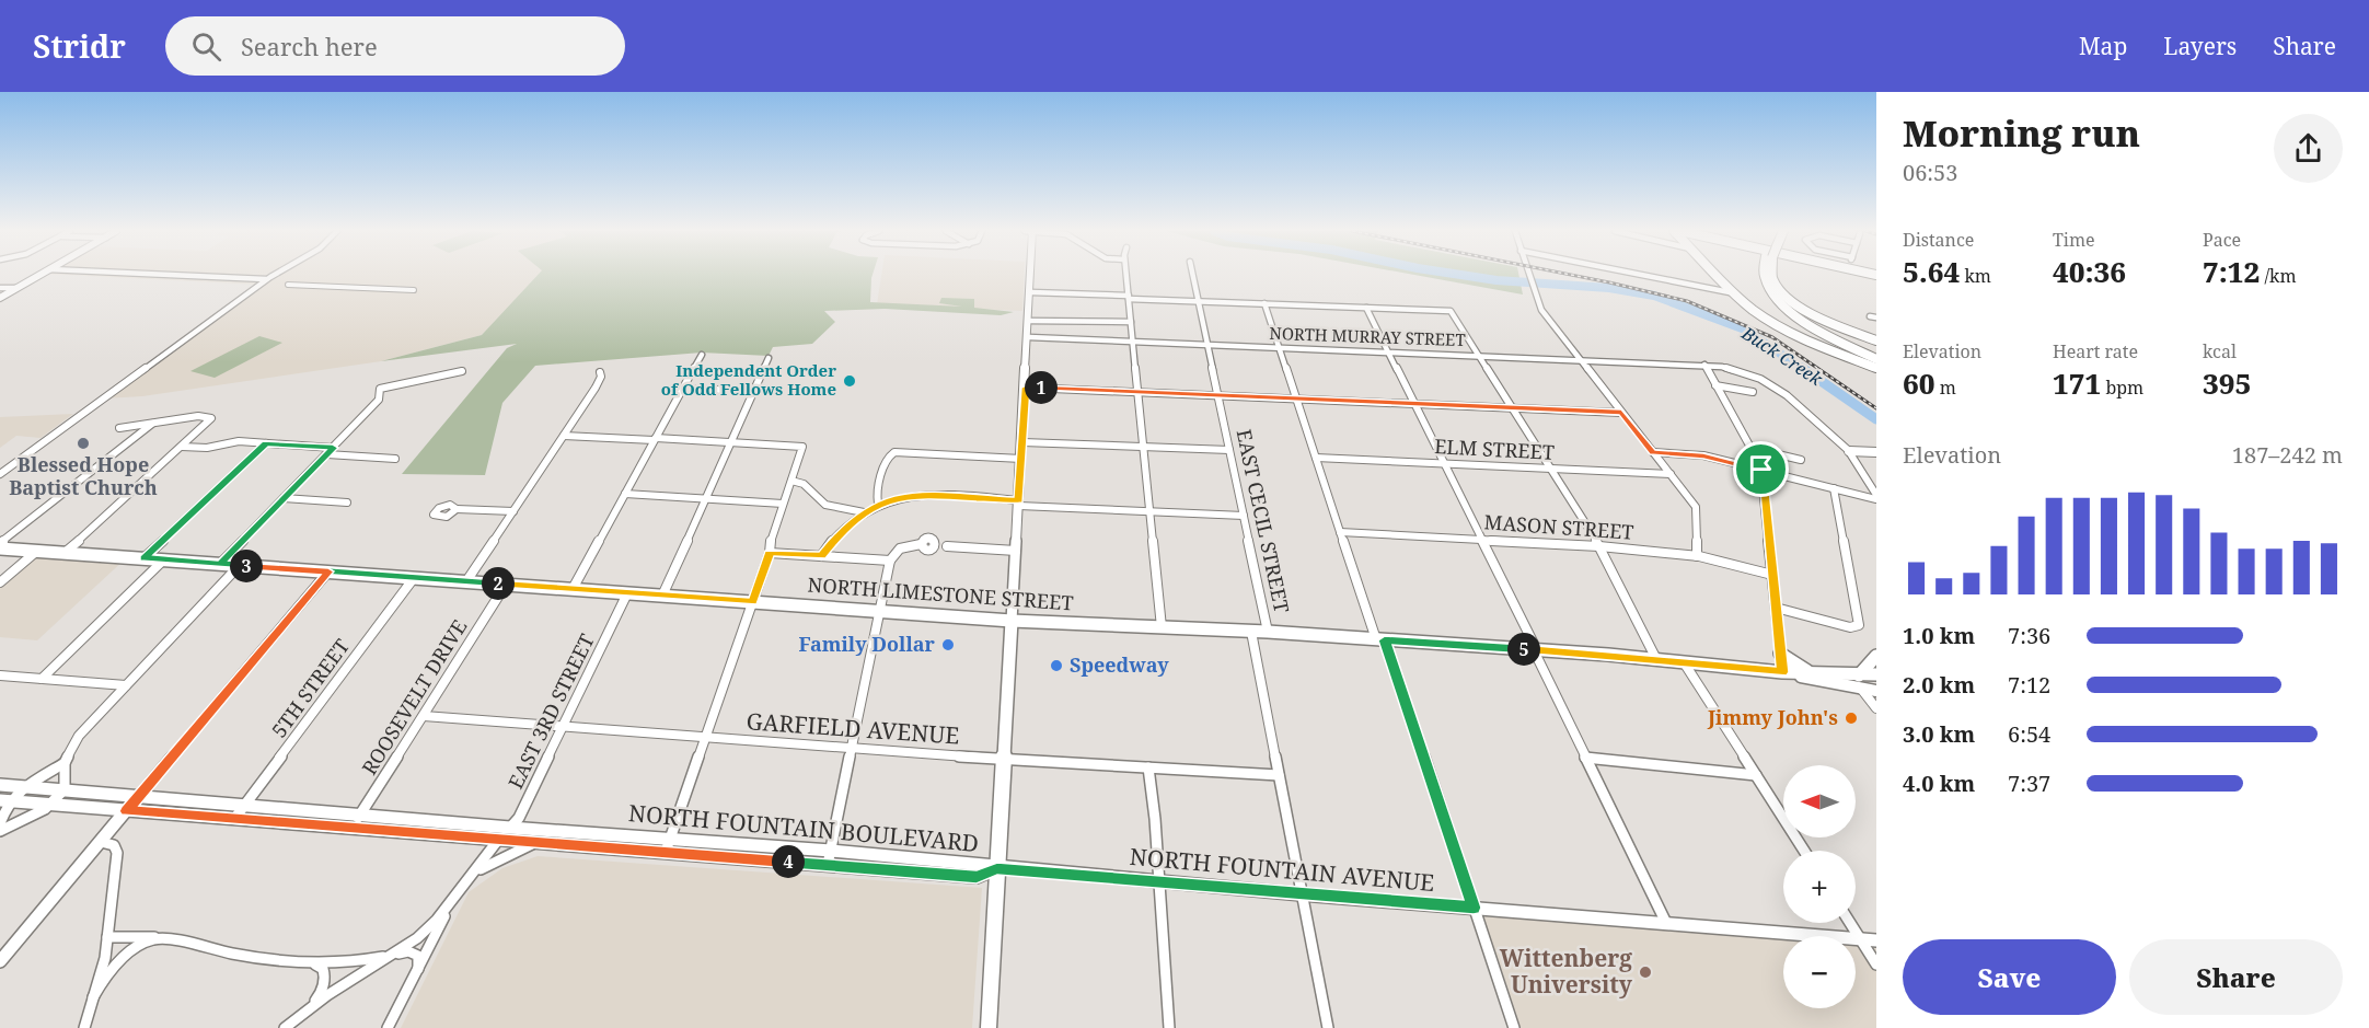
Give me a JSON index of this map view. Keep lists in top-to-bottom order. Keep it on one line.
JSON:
{"streets":{"main road":["NORTH LIMESTONE STREET"],"street":["NORTH MURRAY STREET","ELM STREET","EAST CECIL STREET","MASON STREET","5TH STREET","ROOSEVELT DRIVE","EAST 3RD STREET","GARFIELD AVENUE","NORTH FOUNTAIN BOULEVARD","NORTH FOUNTAIN AVENUE"]},"crossings":[["NORTH MURRAY STREET","EAST CECIL STREET"],["EAST CECIL STREET","NORTH LIMESTONE STREET"],["NORTH LIMESTONE STREET","5TH STREET"],["NORTH LIMESTONE STREET","ROOSEVELT DRIVE"],["NORTH LIMESTONE STREET","EAST 3RD STREET"],["5TH STREET","NORTH FOUNTAIN BOULEVARD"],["ROOSEVELT DRIVE","GARFIELD AVENUE"],["ROOSEVELT DRIVE","NORTH FOUNTAIN BOULEVARD"],["EAST 3RD STREET","GARFIELD AVENUE"],["EAST 3RD STREET","NORTH FOUNTAIN BOULEVARD"],["NORTH FOUNTAIN BOULEVARD","NORTH FOUNTAIN AVENUE"]],"water":["Buck Creek"],"places":["Independent Order of Odd Fellows Home","Blessed Hope Baptist Church","Family Dollar","Speedway","Jimmy John's","Wittenberg University"],"north":"left","page":{"header":"Stridr","search":"Search here","nav":["Map","Layers","Share"],"heading":["Morning run","06:53"],"stats":[["Distance","5.64 km"],["Time","40:36"],["Pace","7:12 /km"],["Elevation","60 m"],["Heart rate","171 bpm"],["kcal","395"]],"pins":["1","3","2","5","4"],"chart":["Elevation","187–242 m"],"list":[{"name":"1.0 km","note":"7:36"},{"name":"2.0 km","note":"7:12"},{"name":"3.0 km","note":"6:54"},{"name":"4.0 km","note":"7:37"}],"map_buttons":["+","−"],"buttons":["Save","Share"]}}
